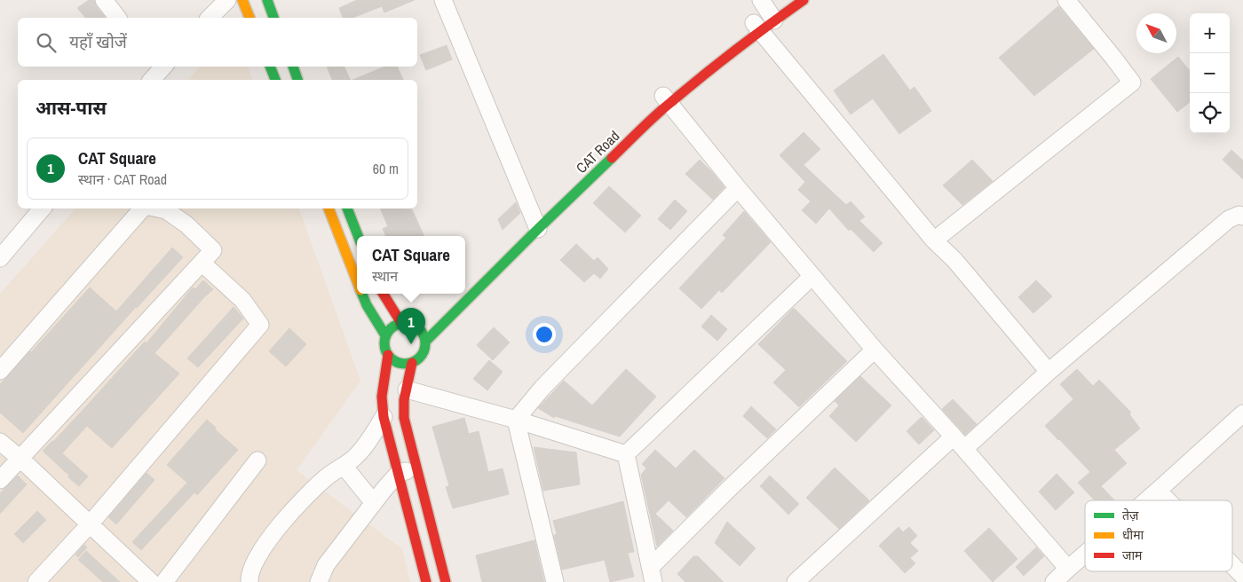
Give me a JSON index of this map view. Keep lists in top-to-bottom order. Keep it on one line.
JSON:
{"streets":{"street":["CAT Road"]},"legend":["तेज़","धीमा","जाम"],"north":"top left","page":{"map_buttons":["+","−"],"search":"यहाँ खोजें","heading":"आस-पास","list":[{"mark":"1","name":"CAT Square","note":"स्थान · CAT Road","value":"60 m"}],"popup":["CAT Square","स्थान"],"pins":"1"}}
